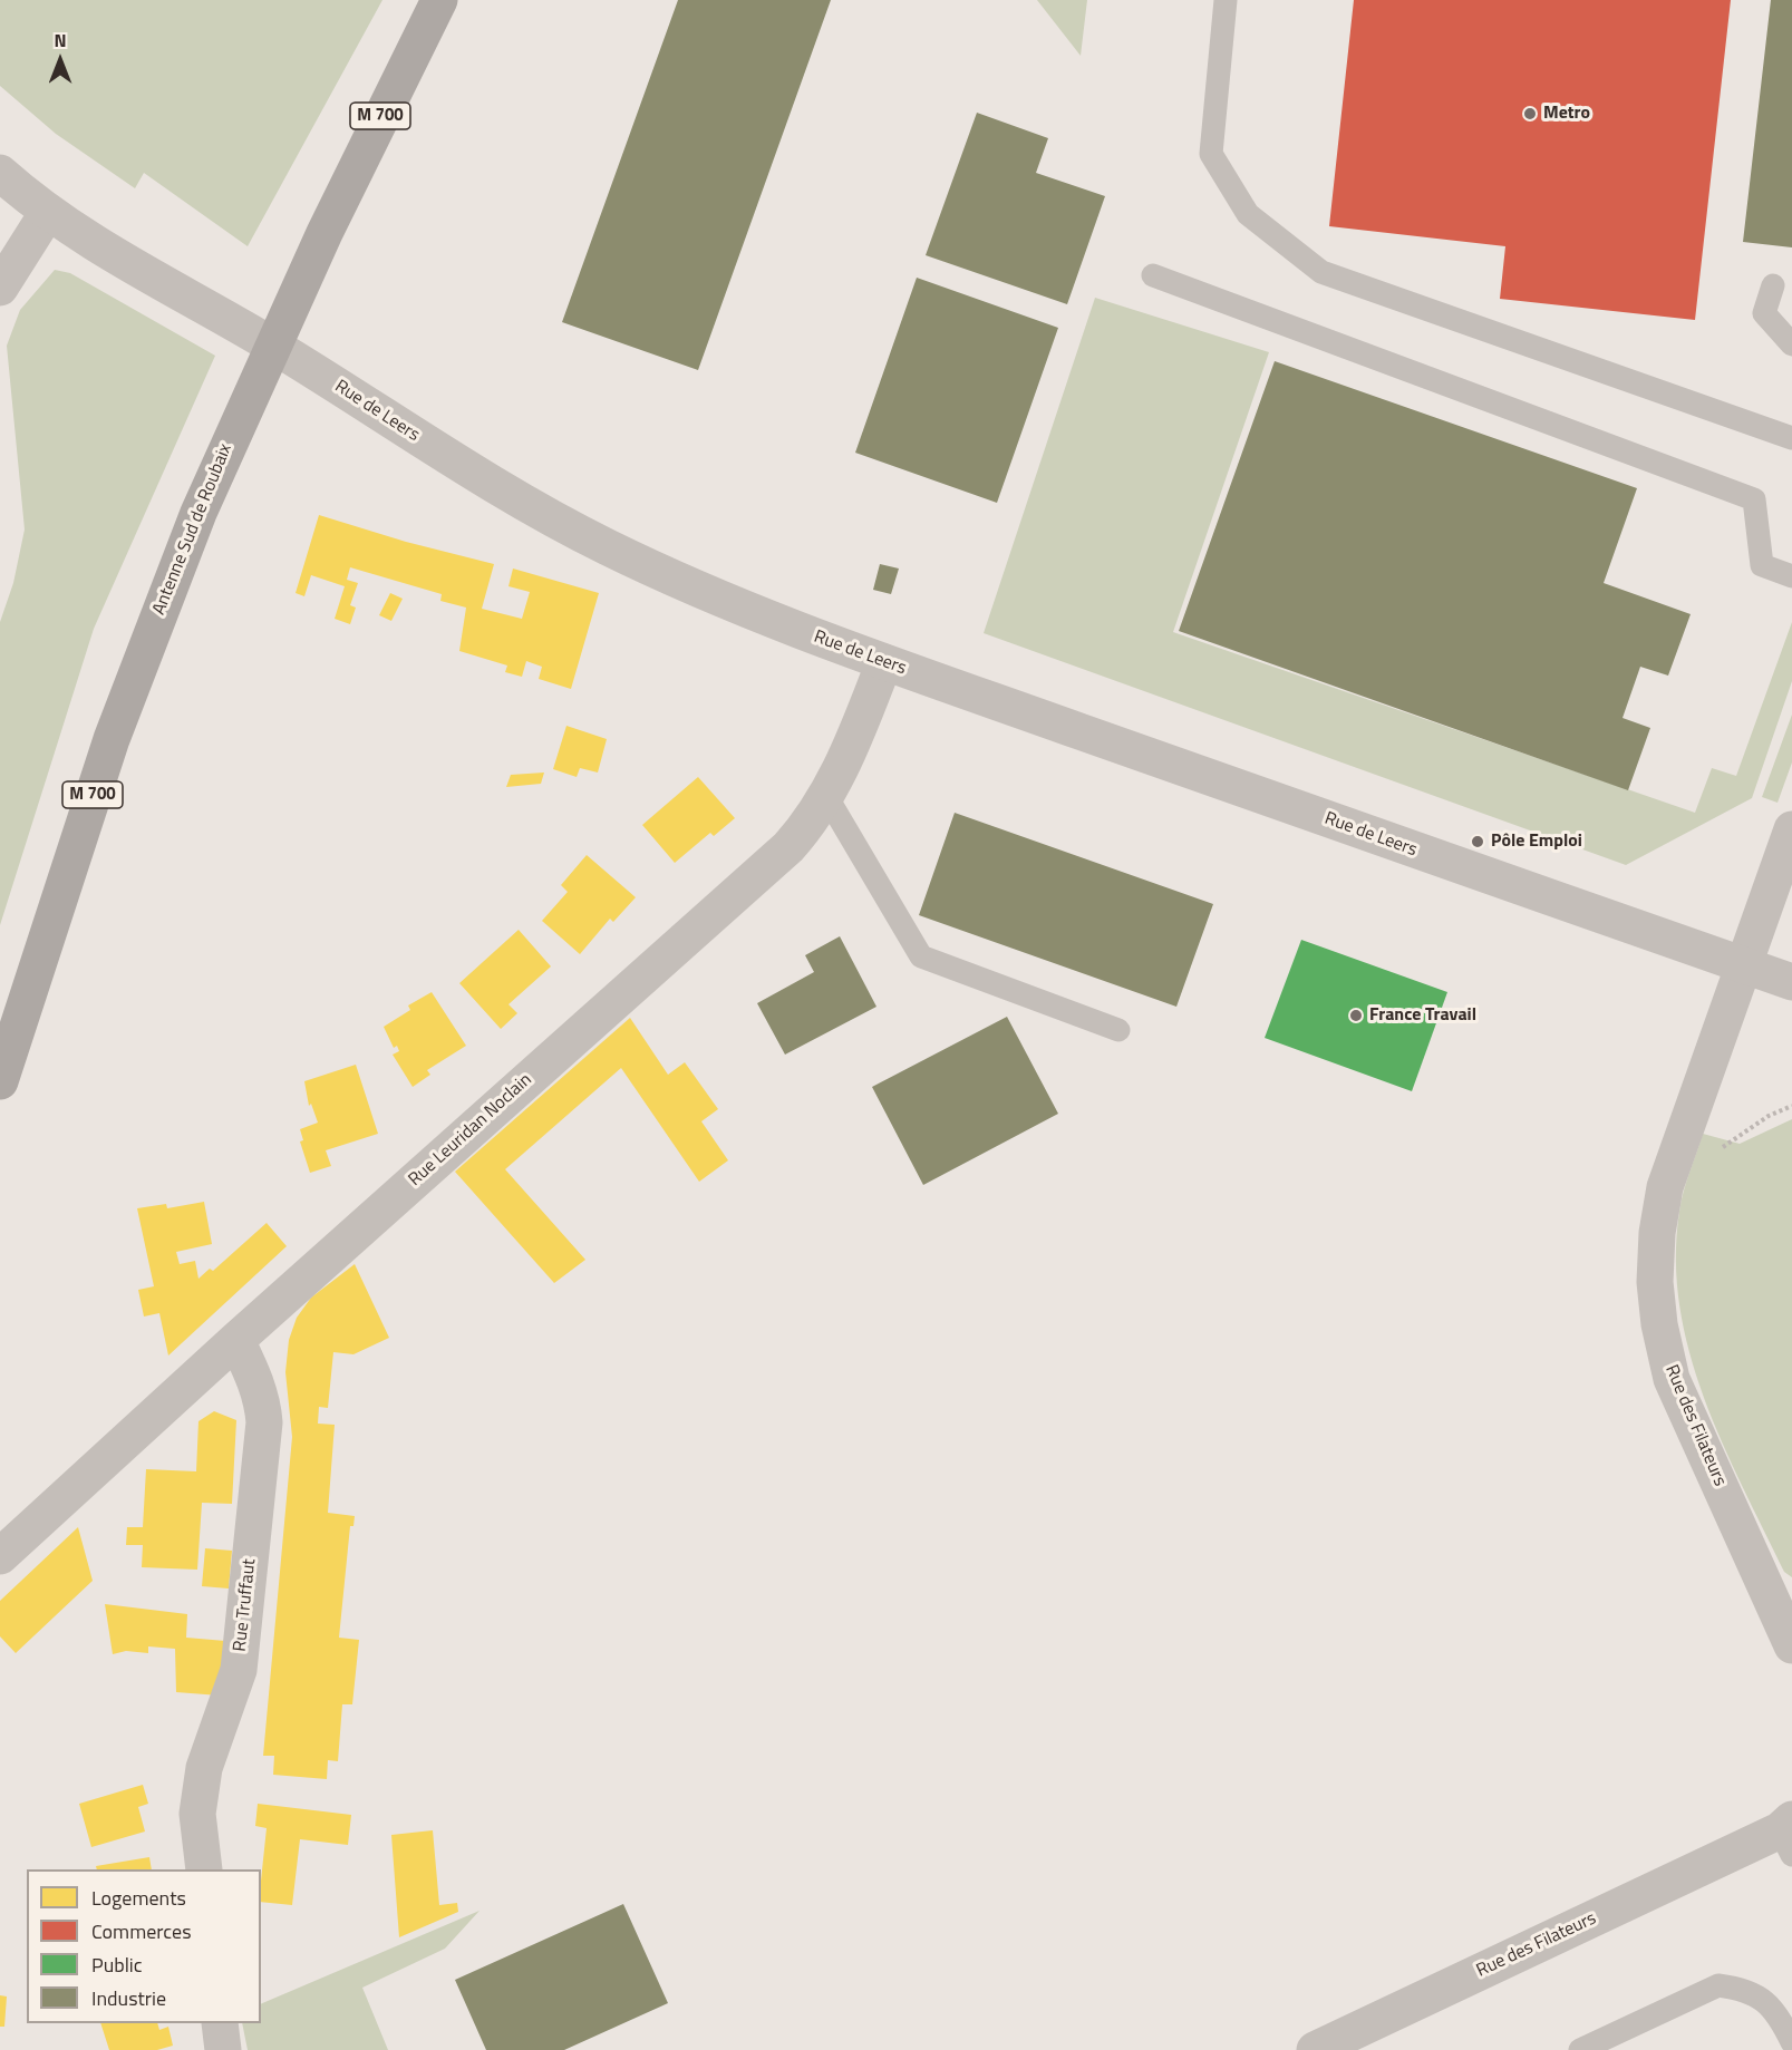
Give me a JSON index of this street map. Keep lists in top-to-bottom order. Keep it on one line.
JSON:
{"streets":{"highway":["M 700","Antenne Sud de Roubaix"],"street":["Rue de Leers","Rue Leuridan Noclain","Rue des Filateurs","Rue Truffaut"]},"crossings":[["Rue de Leers","Rue Leuridan Noclain"],["Rue de Leers","Rue des Filateurs"],["Rue Leuridan Noclain","Rue Truffaut"]],"places":["Metro","Pôle Emploi","France Travail"],"legend":["Logements","Commerces","Public","Industrie"],"north":"top"}
